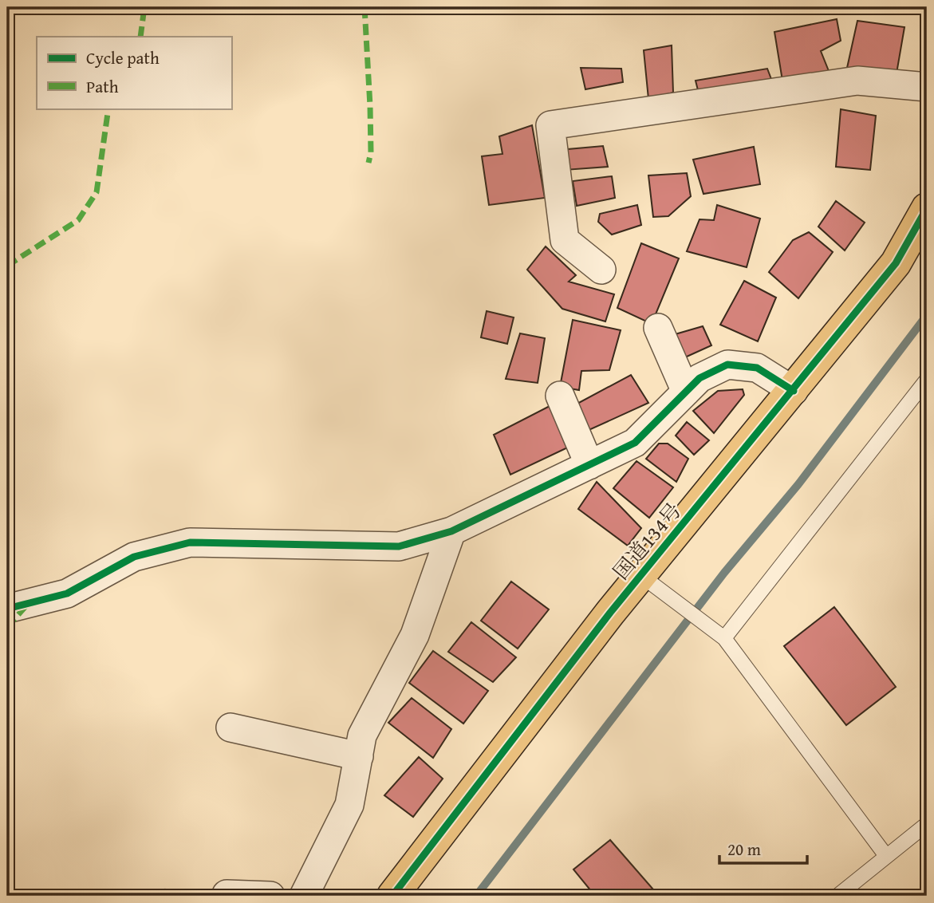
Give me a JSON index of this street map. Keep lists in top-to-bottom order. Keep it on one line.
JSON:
{"streets":{"highway":["国道134号"]},"legend":["Cycle path","Path"],"scale_bar":"20 m"}
